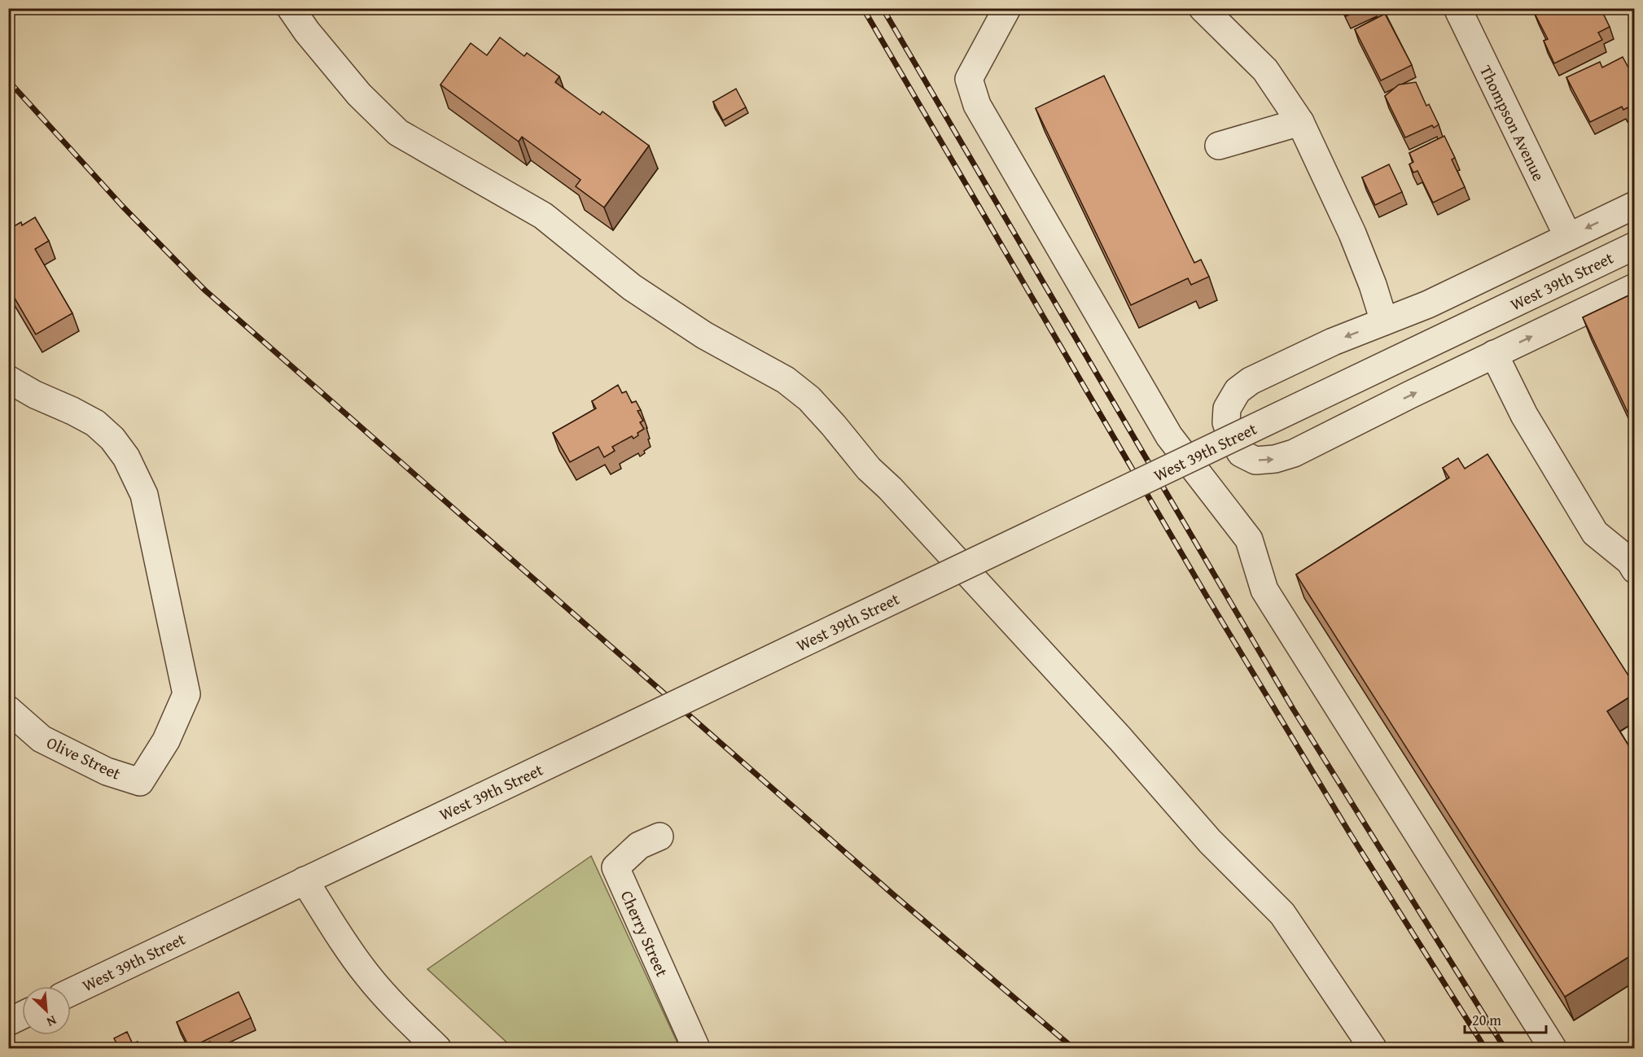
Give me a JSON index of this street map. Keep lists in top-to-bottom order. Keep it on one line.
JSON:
{"streets":{"street":["Thompson Avenue","West 39th Street","Olive Street","Cherry Street"]},"scale_bar":"20 m","north":"bottom right"}
